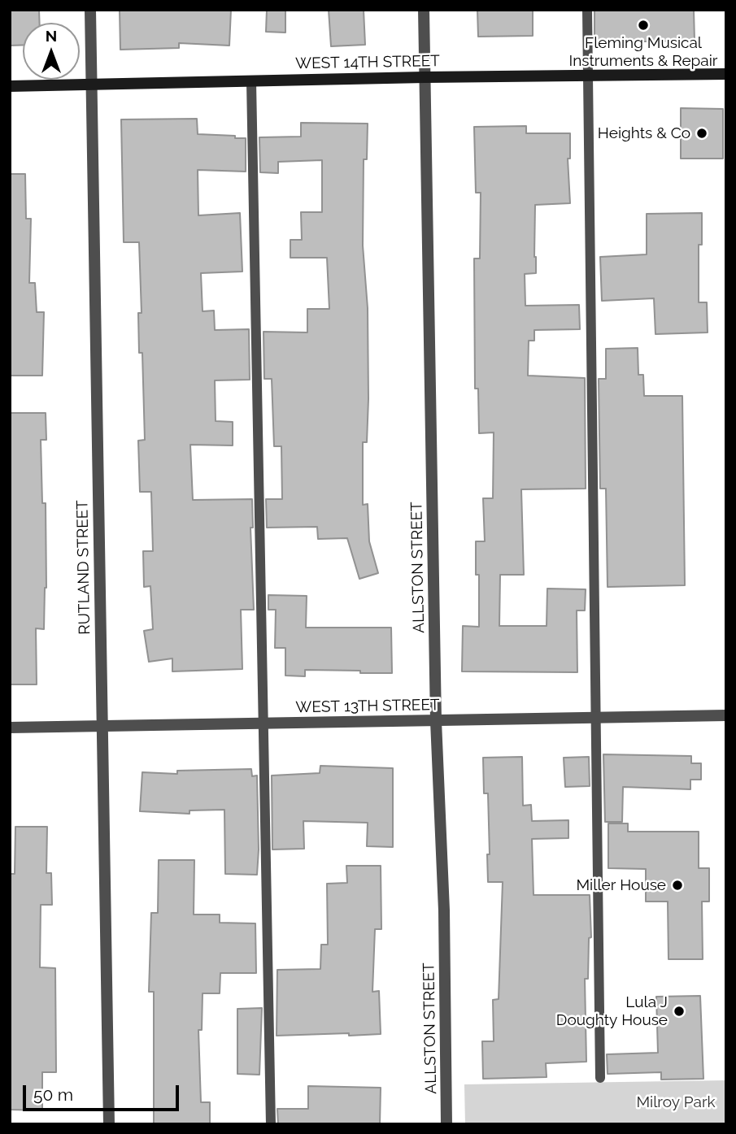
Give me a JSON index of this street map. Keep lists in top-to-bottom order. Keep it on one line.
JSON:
{"streets":{"street":["WEST 14TH STREET","RUTLAND STREET","ALLSTON STREET","WEST 13TH STREET"]},"crossings":[["WEST 14TH STREET","RUTLAND STREET"],["WEST 14TH STREET","ALLSTON STREET"],["RUTLAND STREET","WEST 13TH STREET"],["ALLSTON STREET","WEST 13TH STREET"]],"parks":["Milroy Park"],"places":["Fleming Musical Instruments & Repair","Heights & Co","Miller House","Lula J Doughty House"],"scale_bar":"50 m","north":"top"}
